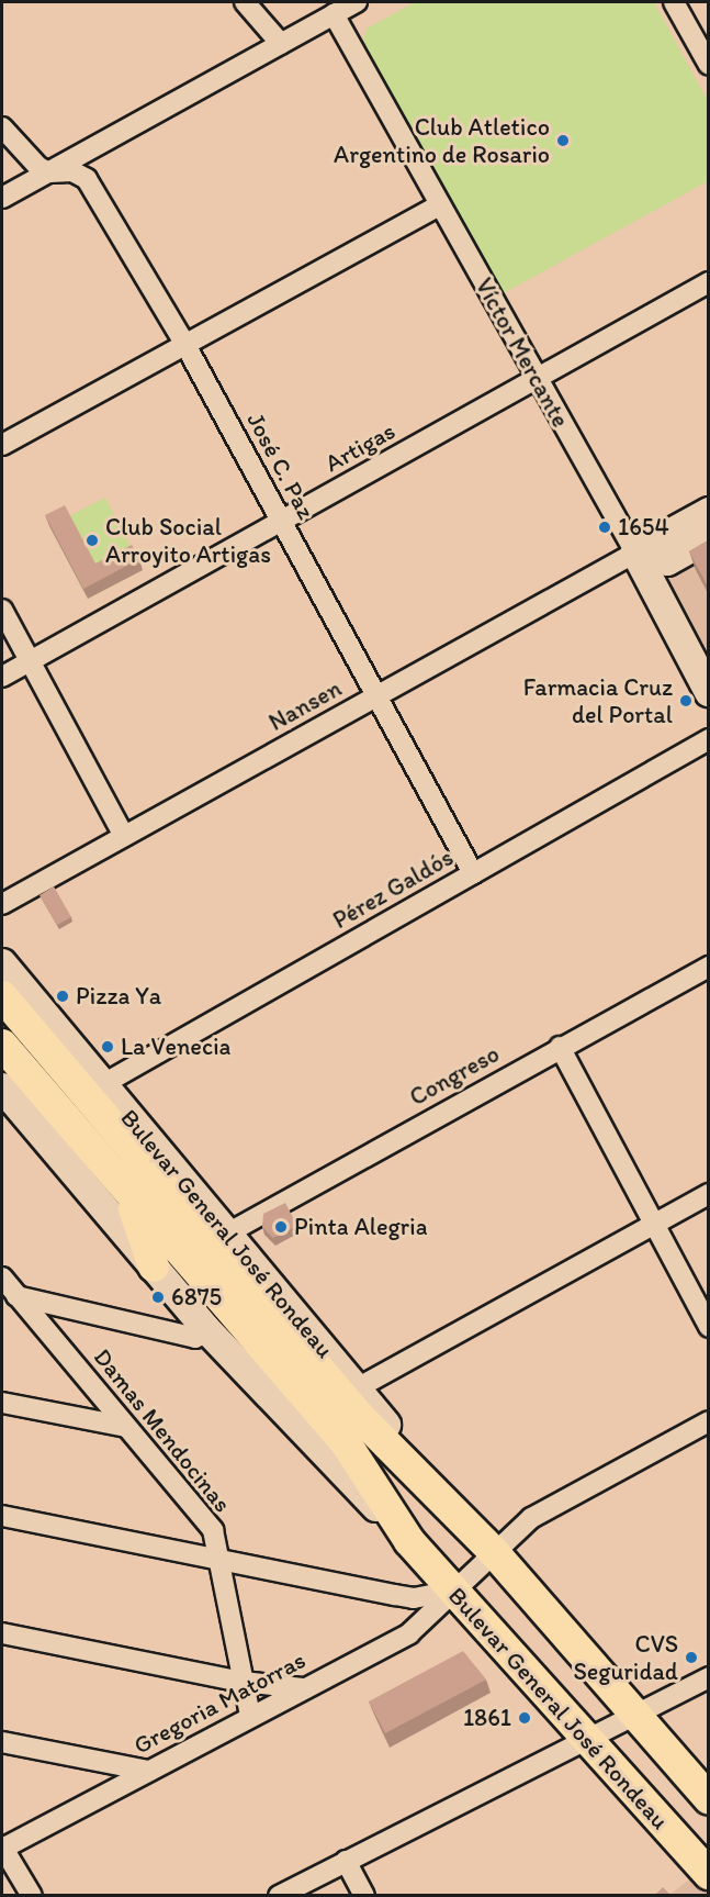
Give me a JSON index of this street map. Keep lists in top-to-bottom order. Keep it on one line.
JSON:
{"streets":{"main road":["Víctor Mercante","Bulevar General José Rondeau"],"street":["Artigas","José C. Paz","Nansen","Pérez Galdós","Congreso","Damas Mendocinas","Gregoria Matorras"]},"crossings":[["Víctor Mercante","Artigas"],["Víctor Mercante","Nansen"],["Artigas","José C. Paz"],["José C. Paz","Nansen"],["José C. Paz","Pérez Galdós"],["Pérez Galdós","Bulevar General José Rondeau"],["Congreso","Bulevar General José Rondeau"],["Bulevar General José Rondeau","Gregoria Matorras"],["Damas Mendocinas","Gregoria Matorras"]],"places":["Club Atletico Argentino de Rosario","1654","Club Social Arroyito Artigas","Farmacia Cruz del Portal","Pizza Ya","La Venecia","Pinta Alegria","6875","CVS Seguridad","1861"]}
